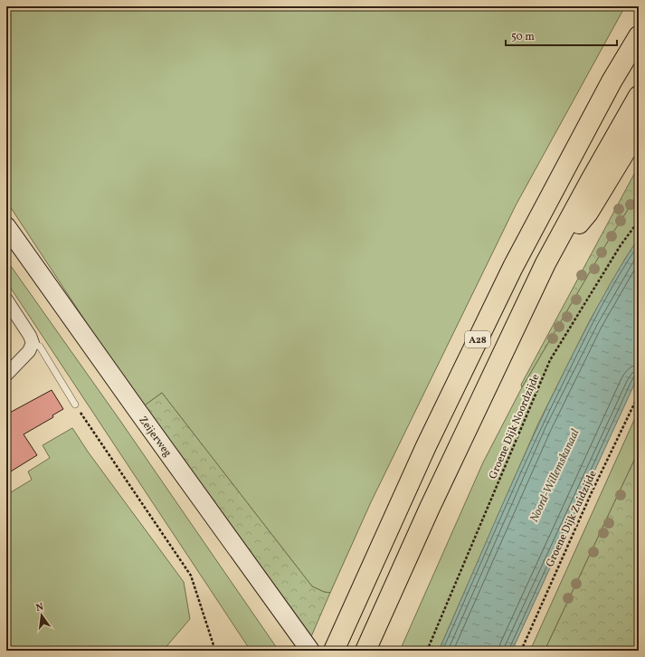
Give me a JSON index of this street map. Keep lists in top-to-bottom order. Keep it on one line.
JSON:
{"streets":{"highway":["A28"],"street":["Zeijerweg"],"path":["Groene Dijk Noordzijde","Groene Dijk Zuidzijde"]},"water":["Noord-Willemskanaal"],"scale_bar":"50 m","north":"top"}
